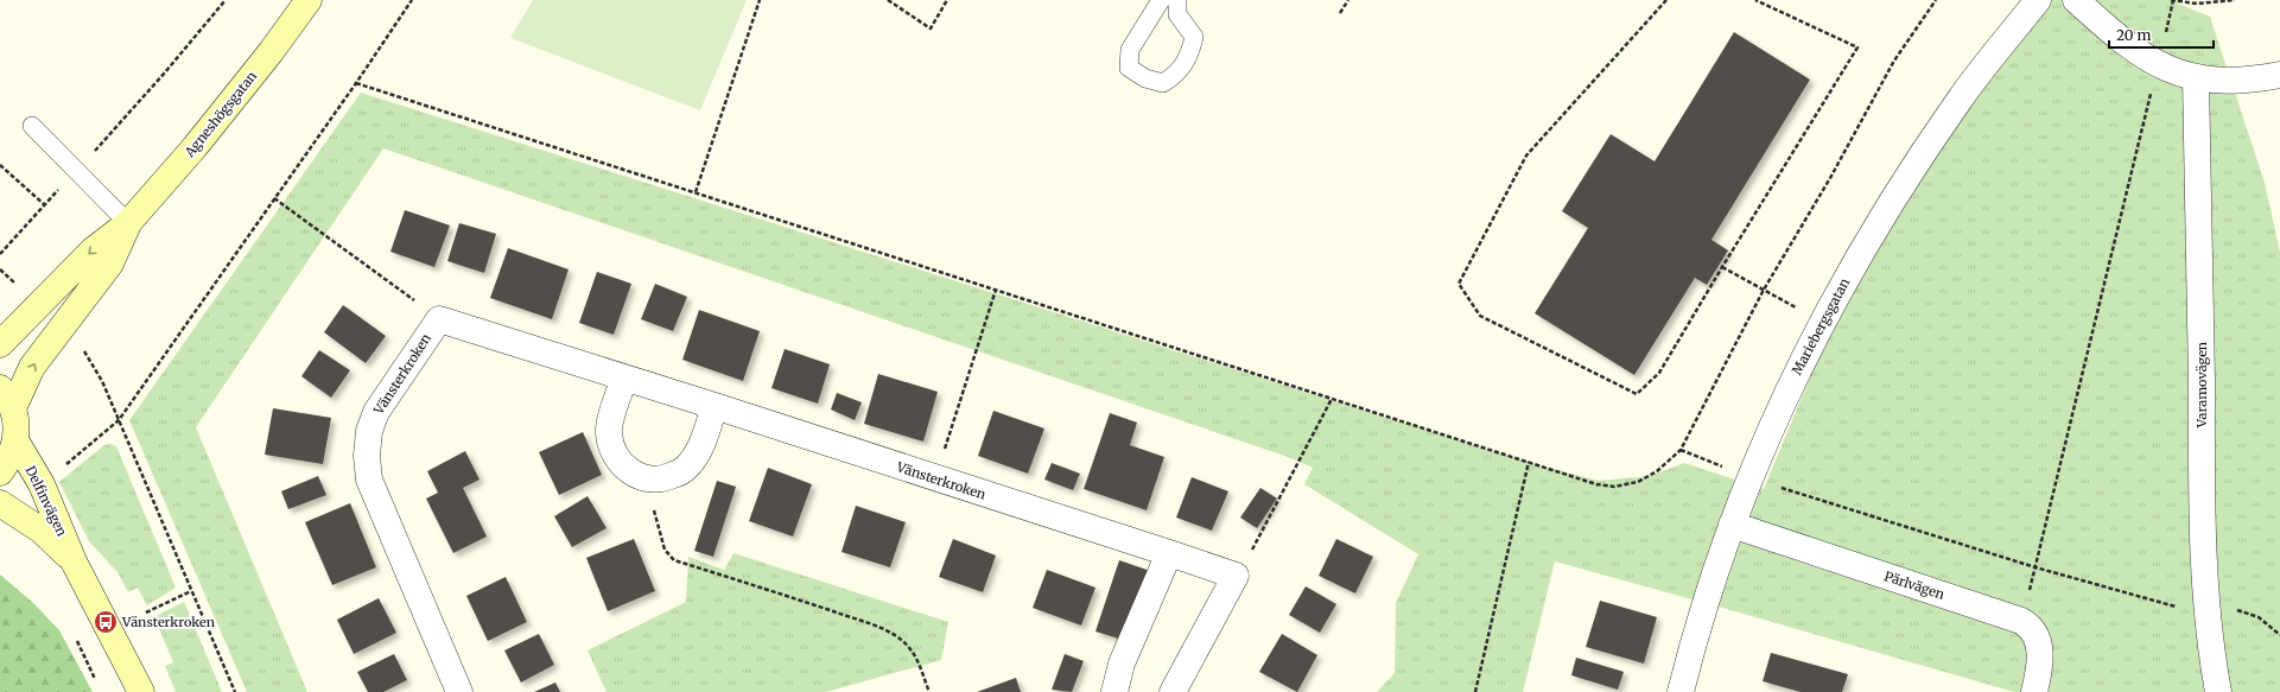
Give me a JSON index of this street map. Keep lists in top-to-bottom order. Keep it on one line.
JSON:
{"streets":{"street":["Agneshögsgatan","Mariebergsgatan","Vänsterkroken","Varamovägen","Delfinvägen","Pärlvägen"]},"crossings":[["Agneshögsgatan","Delfinvägen"],["Mariebergsgatan","Pärlvägen"]],"places":{"bus stop":["Vänsterkroken"]},"scale_bar":"20 m"}
